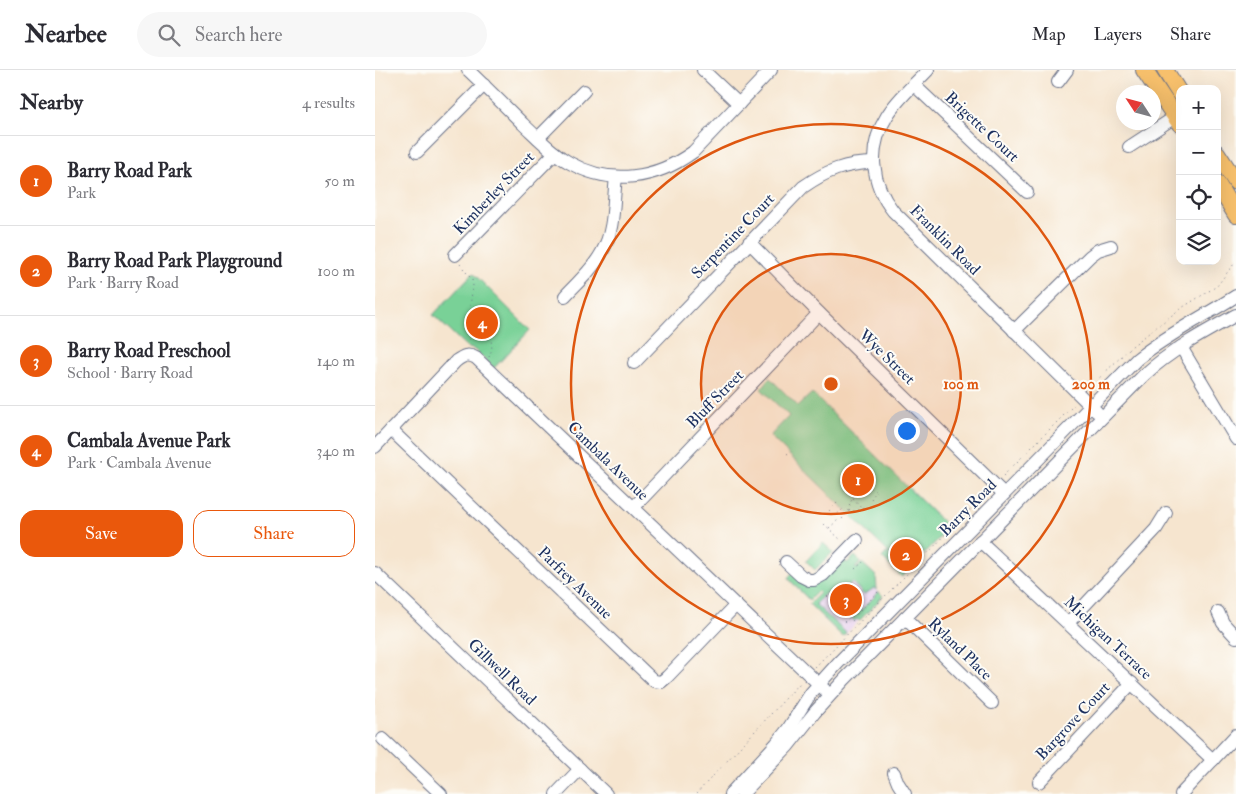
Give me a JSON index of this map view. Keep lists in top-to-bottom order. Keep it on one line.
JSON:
{"streets":{"street":["Brigette Court","Kimberley Street","Serpentine Court","Franklin Road","Wye Street","Bluff Street","Cambala Avenue","Barry Road","Parfrey Avenue","Michigan Terrace","Ryland Place","Gillwell Road","Bargrove Court"]},"crossings":[["Brigette Court","Franklin Road"],["Serpentine Court","Franklin Road"],["Serpentine Court","Wye Street"],["Franklin Road","Barry Road"],["Wye Street","Bluff Street"],["Wye Street","Barry Road"],["Bluff Street","Cambala Avenue"],["Cambala Avenue","Barry Road"],["Cambala Avenue","Parfrey Avenue"],["Barry Road","Michigan Terrace"],["Barry Road","Ryland Place"],["Michigan Terrace","Bargrove Court"]],"north":"top left","page":{"header":"Nearbee","search":"Search here","nav":["Map","Layers","Share"],"heading":["Nearby","4 results"],"map_buttons":["+","−"],"list":[{"mark":"1","name":"Barry Road Park","note":"Park","value":"50 m"},{"mark":"2","name":"Barry Road Park Playground","note":"Park · Barry Road","value":"100 m"},{"mark":"3","name":"Barry Road Preschool","note":"School · Barry Road","value":"140 m"},{"mark":"4","name":"Cambala Avenue Park","note":"Park · Cambala Avenue","value":"340 m"}],"pins":["4","1","2","3"],"buttons":["Save","Share"]},"rings":["100 m","200 m"]}
